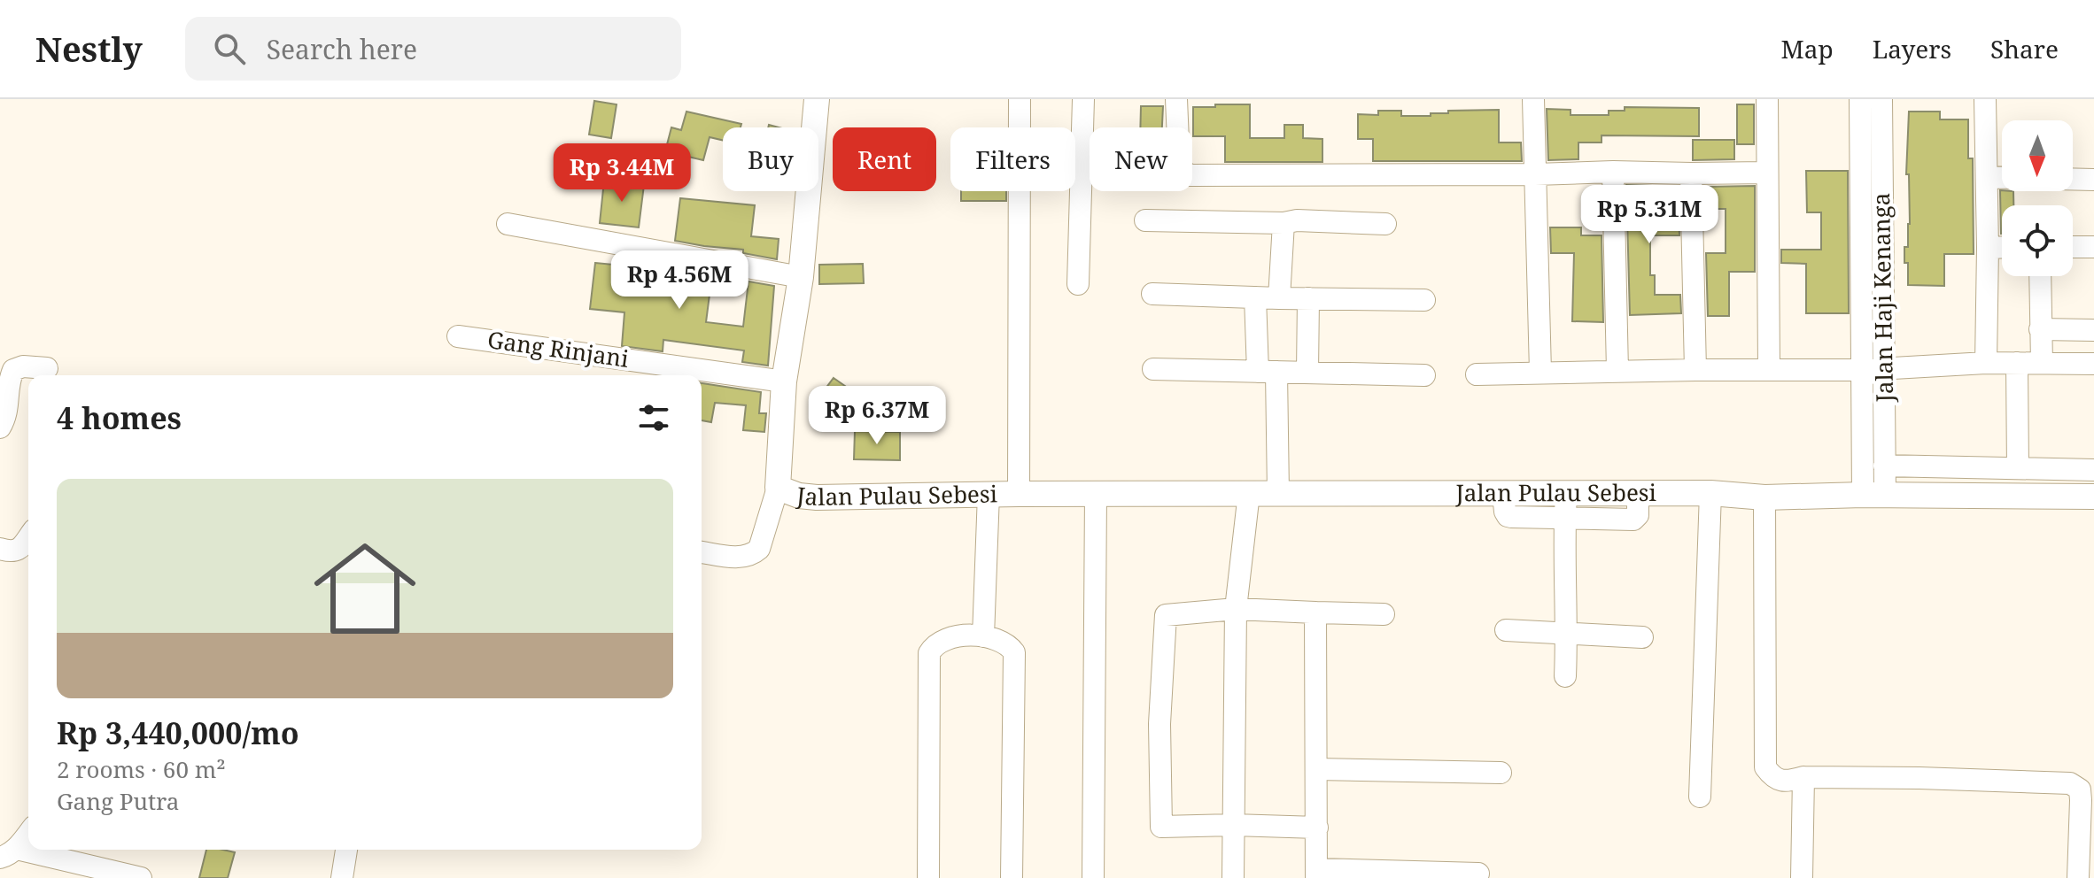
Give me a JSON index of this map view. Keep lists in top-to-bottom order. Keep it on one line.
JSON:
{"streets":{"street":["Jalan Haji Kenanga","Gang Rinjani","Jalan Pulau Sebesi"]},"crossings":[["Jalan Haji Kenanga","Jalan Pulau Sebesi"]],"north":"bottom","page":{"header":"Nestly","search":"Search here","nav":["Map","Layers","Share"],"chip":["Buy","Rent","Filters","New"],"price":["Rp 3.44M","Rp 5.31M","Rp 4.56M","Rp 6.37M"],"heading":"4 homes","list":[{"name":"Rp 3,440,000/mo","note":"2 rooms · 60 m² · Gang Putra"}]}}
